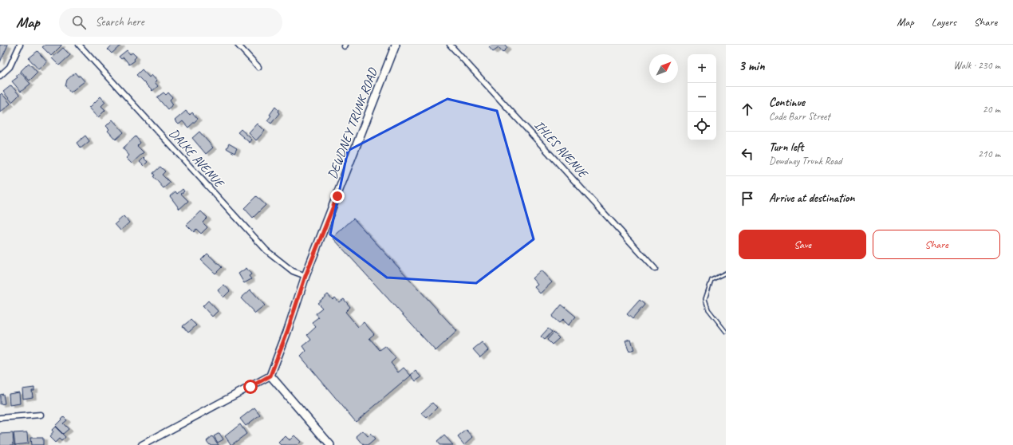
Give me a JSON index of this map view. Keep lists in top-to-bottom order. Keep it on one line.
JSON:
{"streets":{"main road":["DEWDNEY TRUNK ROAD"],"street":["IHLES AVENUE","DALKE AVENUE"]},"crossings":[["DEWDNEY TRUNK ROAD","DALKE AVENUE"]],"north":"top right","page":{"header":"Map","search":"Search here","nav":["Map","Layers","Share"],"heading":["3 min","Walk · 230 m"],"map_buttons":["+","−"],"list":[["Continue","Cade Barr Street","20 m"],["Turn left","Dewdney Trunk Road","210 m"],"Arrive at destination"],"buttons":["Save","Share"]}}
